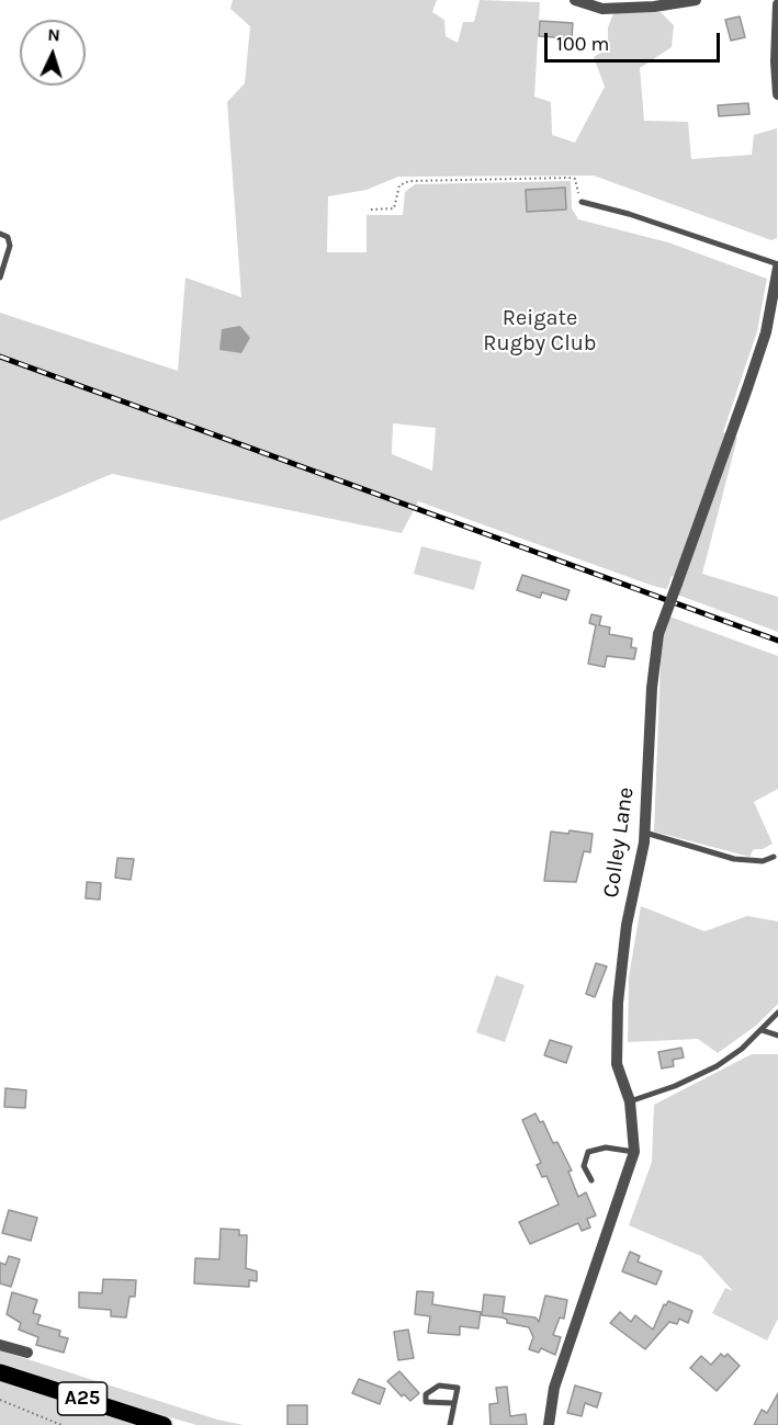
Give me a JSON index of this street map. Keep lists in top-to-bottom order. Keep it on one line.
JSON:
{"streets":{"main road":["A25"],"street":["Colley Lane"]},"parks":["Reigate Rugby Club"],"scale_bar":"100 m","north":"top"}
